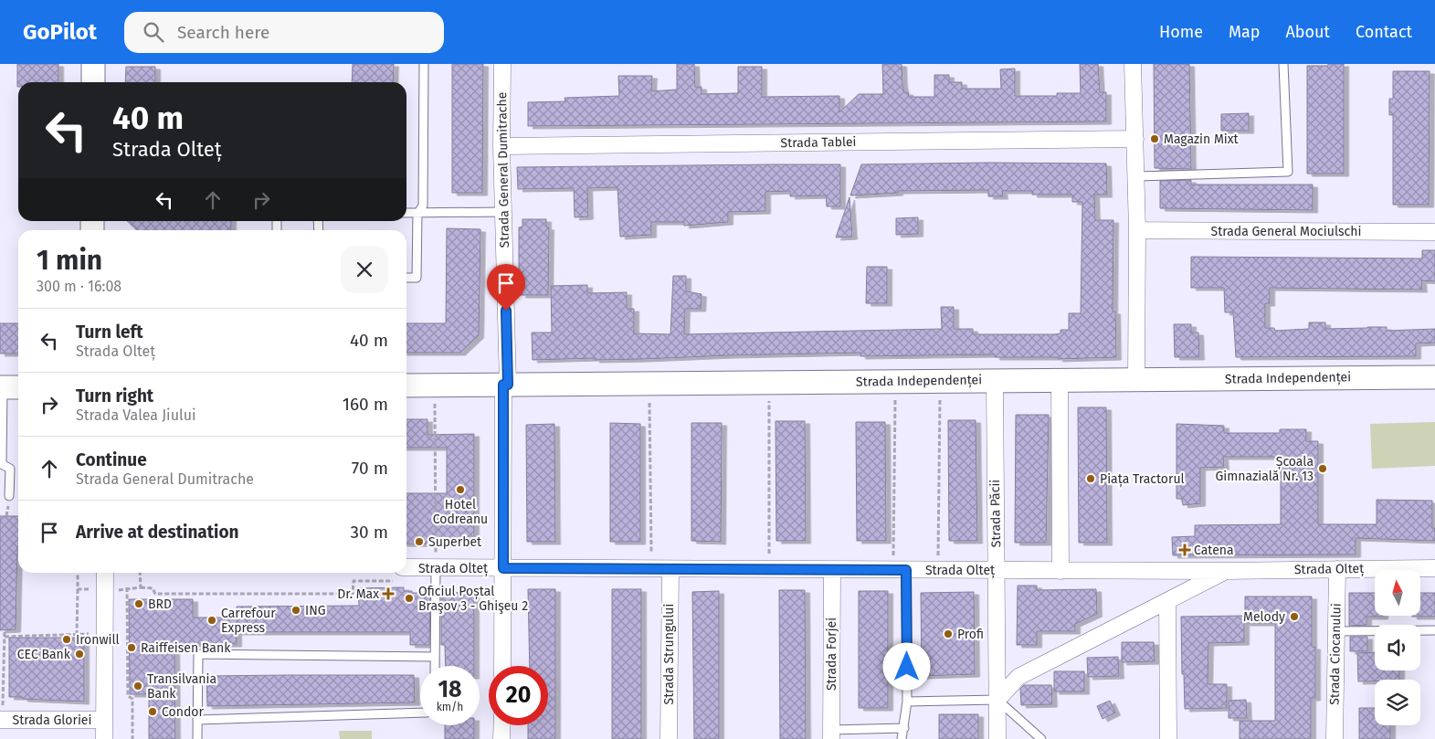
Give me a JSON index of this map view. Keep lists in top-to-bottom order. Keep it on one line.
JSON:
{"streets":{"main road":["Strada Independenței"],"street":["Strada Tablei","Strada General Dumitrache","Strada General Mociulschi","Strada Păcii","Strada Olteț","Strada Strungului","Strada Forjei","Strada Ciocanului","Strada Gloriei"]},"crossings":[["Strada Tablei","Strada General Dumitrache"],["Strada General Dumitrache","Strada Independenței"],["Strada General Dumitrache","Strada Olteț"],["Strada Independenței","Strada Păcii"],["Strada Păcii","Strada Olteț"],["Strada Olteț","Strada Strungului"],["Strada Olteț","Strada Forjei"],["Strada Olteț","Strada Ciocanului"]],"places":{"other":["Magazin Mixt","Școala Gimnazială Nr. 13","Piața Tractorul","Hotel Codreanu","Superbet","Oficiul Poștal Braşov 3 - Ghişeu 2","BRD","ING","Melody","Carrefour Express","Profi","Ironwill","Raiffeisen Bank","CEC Bank","Transilvania Bank","Condor"],"health":["Catena","Dr. Max"]},"north":"top","page":{"header":"GoPilot","search":"Search here","nav":["Home","Map","About","Contact"],"turn":["40 m","Strada Olteț"],"heading":["1 min","300 m · 16:08"],"list":[{"name":"Turn left","note":"Strada Olteț","value":"40 m"},{"name":"Turn right","note":"Strada Valea Jiului","value":"160 m"},{"name":"Continue","note":"Strada General Dumitrache","value":"70 m"},{"name":"Arrive at destination","value":"30 m"}],"speed":"18 km/h","limit":"20"}}
